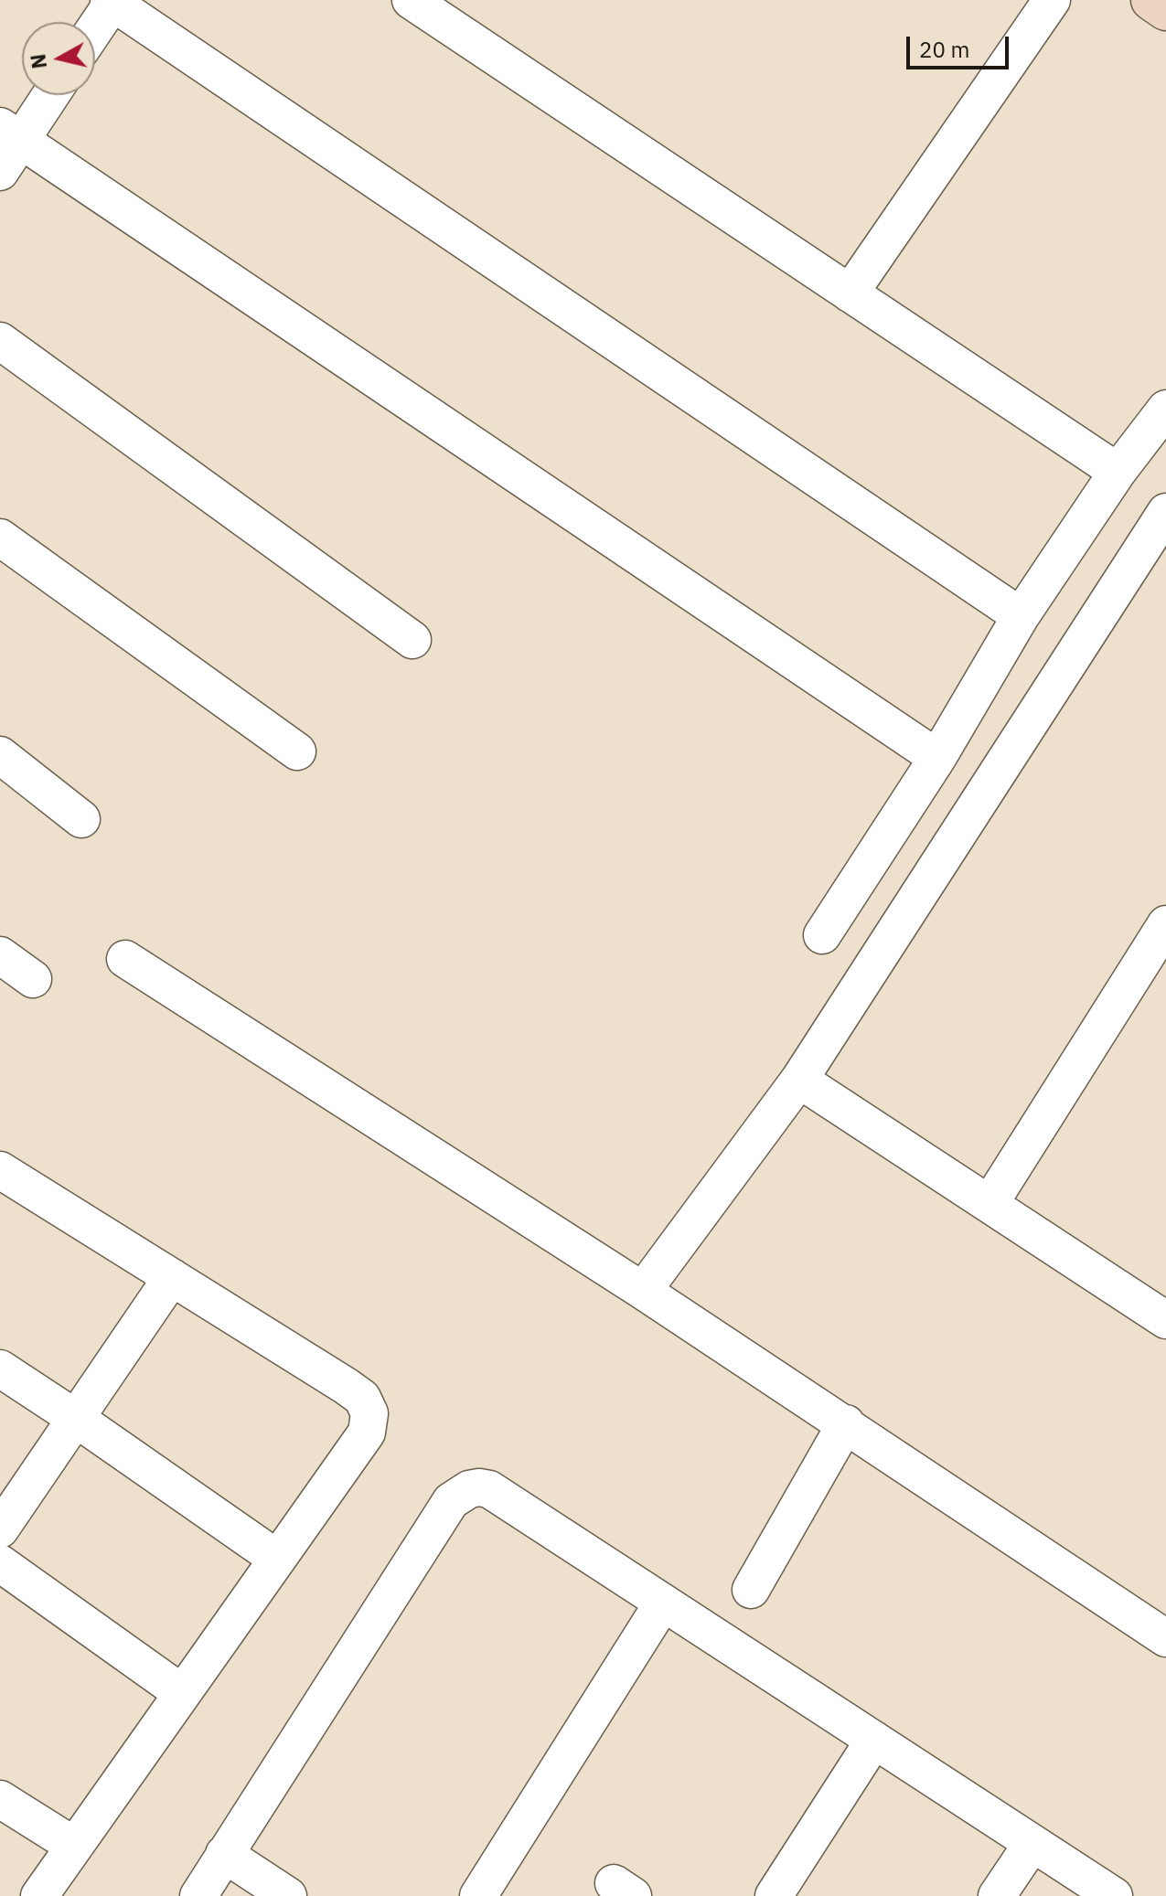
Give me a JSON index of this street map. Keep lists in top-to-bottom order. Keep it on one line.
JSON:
{"scale_bar":"20 m","north":"left"}
